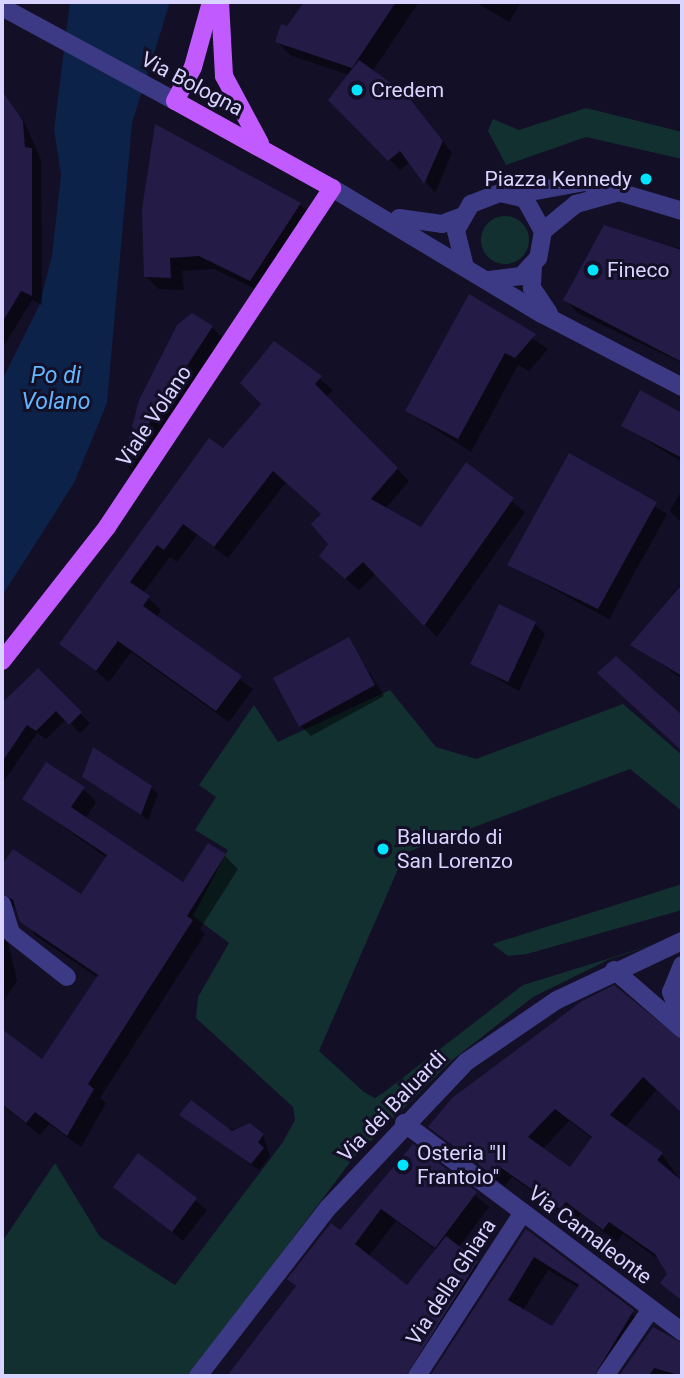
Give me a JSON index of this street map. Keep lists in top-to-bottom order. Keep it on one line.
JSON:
{"streets":{"main road":["Via Bologna","Viale Volano"],"street":["Via dei Baluardi","Via Camaleonte","Via della Ghiara"]},"crossings":[["Via Bologna","Viale Volano"],["Via dei Baluardi","Via Camaleonte"],["Via Camaleonte","Via della Ghiara"]],"water":["Po di Volano"],"places":["Credem","Piazza Kennedy","Fineco","Baluardo di San Lorenzo","Osteria \"Il Frantoio\""]}
